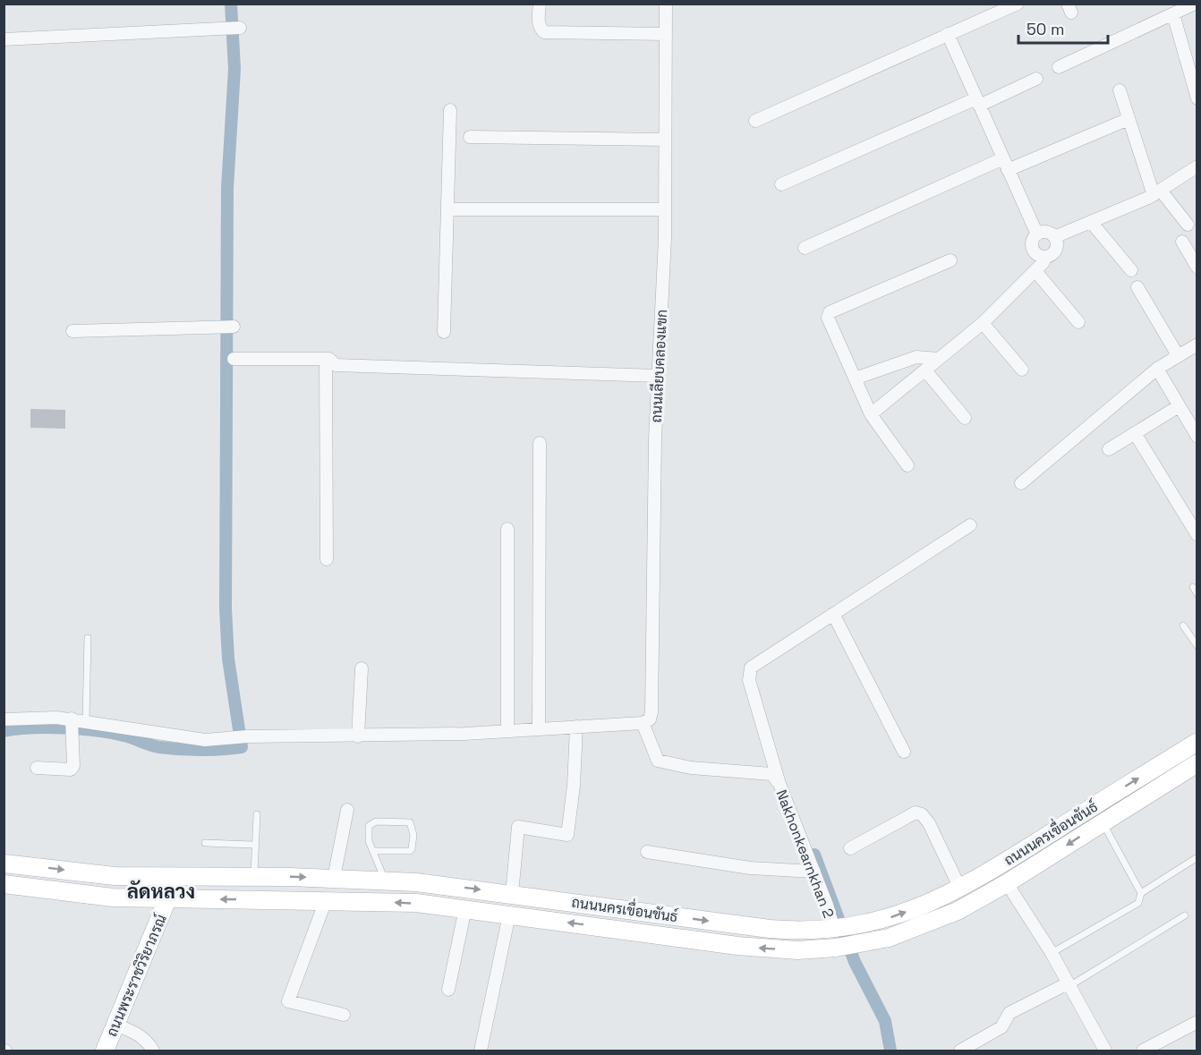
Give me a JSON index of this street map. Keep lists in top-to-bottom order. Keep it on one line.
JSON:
{"streets":{"main road":["ถนนนครเขื่อนขันธ์","ถนนพระราชวิริยาภรณ์"],"street":["ถนนเลียบคลองแขก","Nakhonkearnkhan 2"]},"crossings":[["ถนนเลียบคลองแขก","Nakhonkearnkhan 2"],["ถนนนครเขื่อนขันธ์","Nakhonkearnkhan 2"],["ถนนนครเขื่อนขันธ์","ถนนพระราชวิริยาภรณ์"]],"districts":["ลัดหลวง"],"scale_bar":"50 m"}
